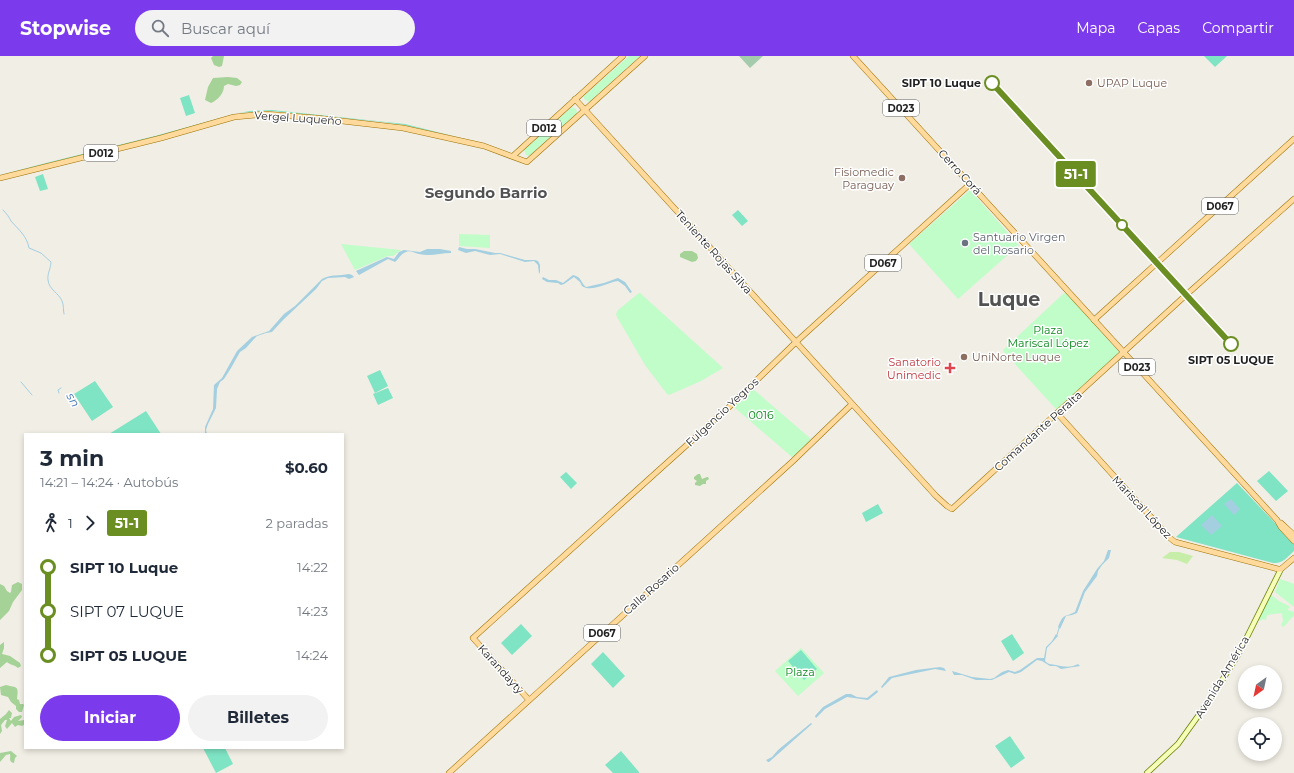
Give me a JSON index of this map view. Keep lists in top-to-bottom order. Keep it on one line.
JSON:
{"streets":{"main road":["D023","Vergel Luqueño","D012","Cerro Corá","D067","Teniente Rojas Silva","Fulgencio Yegros","Comandante Peralta","Mariscal López","Calle Rosario","Karandayty","Avenida América"]},"crossings":[["D023","Cerro Corá"],["D023","D067"],["D023","Comandante Peralta"],["Vergel Luqueño","D012"],["Vergel Luqueño","Teniente Rojas Silva"],["D012","Teniente Rojas Silva"],["Cerro Corá","D067"],["Cerro Corá","Fulgencio Yegros"],["Teniente Rojas Silva","Fulgencio Yegros"],["Teniente Rojas Silva","Comandante Peralta"],["Teniente Rojas Silva","Calle Rosario"],["Fulgencio Yegros","Karandayty"],["Comandante Peralta","Mariscal López"],["Mariscal López","Avenida América"],["Calle Rosario","Karandayty"]],"districts":["Segundo Barrio","Luque"],"water":["sn"],"parks":["Plaza Mariscal López","0016","Plaza"],"places":{"other":["SIPT 10 Luque","UPAP Luque","Fisiomedic Paraguay","Santuario Virgen del Rosario","SIPT 05 LUQUE","UniNorte Luque"],"health":["Sanatorio Unimedic"]},"lines":["bus line 51-1"],"north":"bottom left","page":{"header":"Stopwise","search":"Buscar aquí","nav":["Mapa","Capas","Compartir"],"on_map":"51-1","heading":["3 min","14:21 – 14:24 · Autobús","$0.60"],"legs":["1","51-1","2 paradas"],"list":[{"name":"SIPT 10 Luque","value":"14:22"},{"name":"SIPT 07 LUQUE","value":"14:23"},{"name":"SIPT 05 LUQUE","value":"14:24"}],"buttons":["Iniciar","Billetes"]}}
